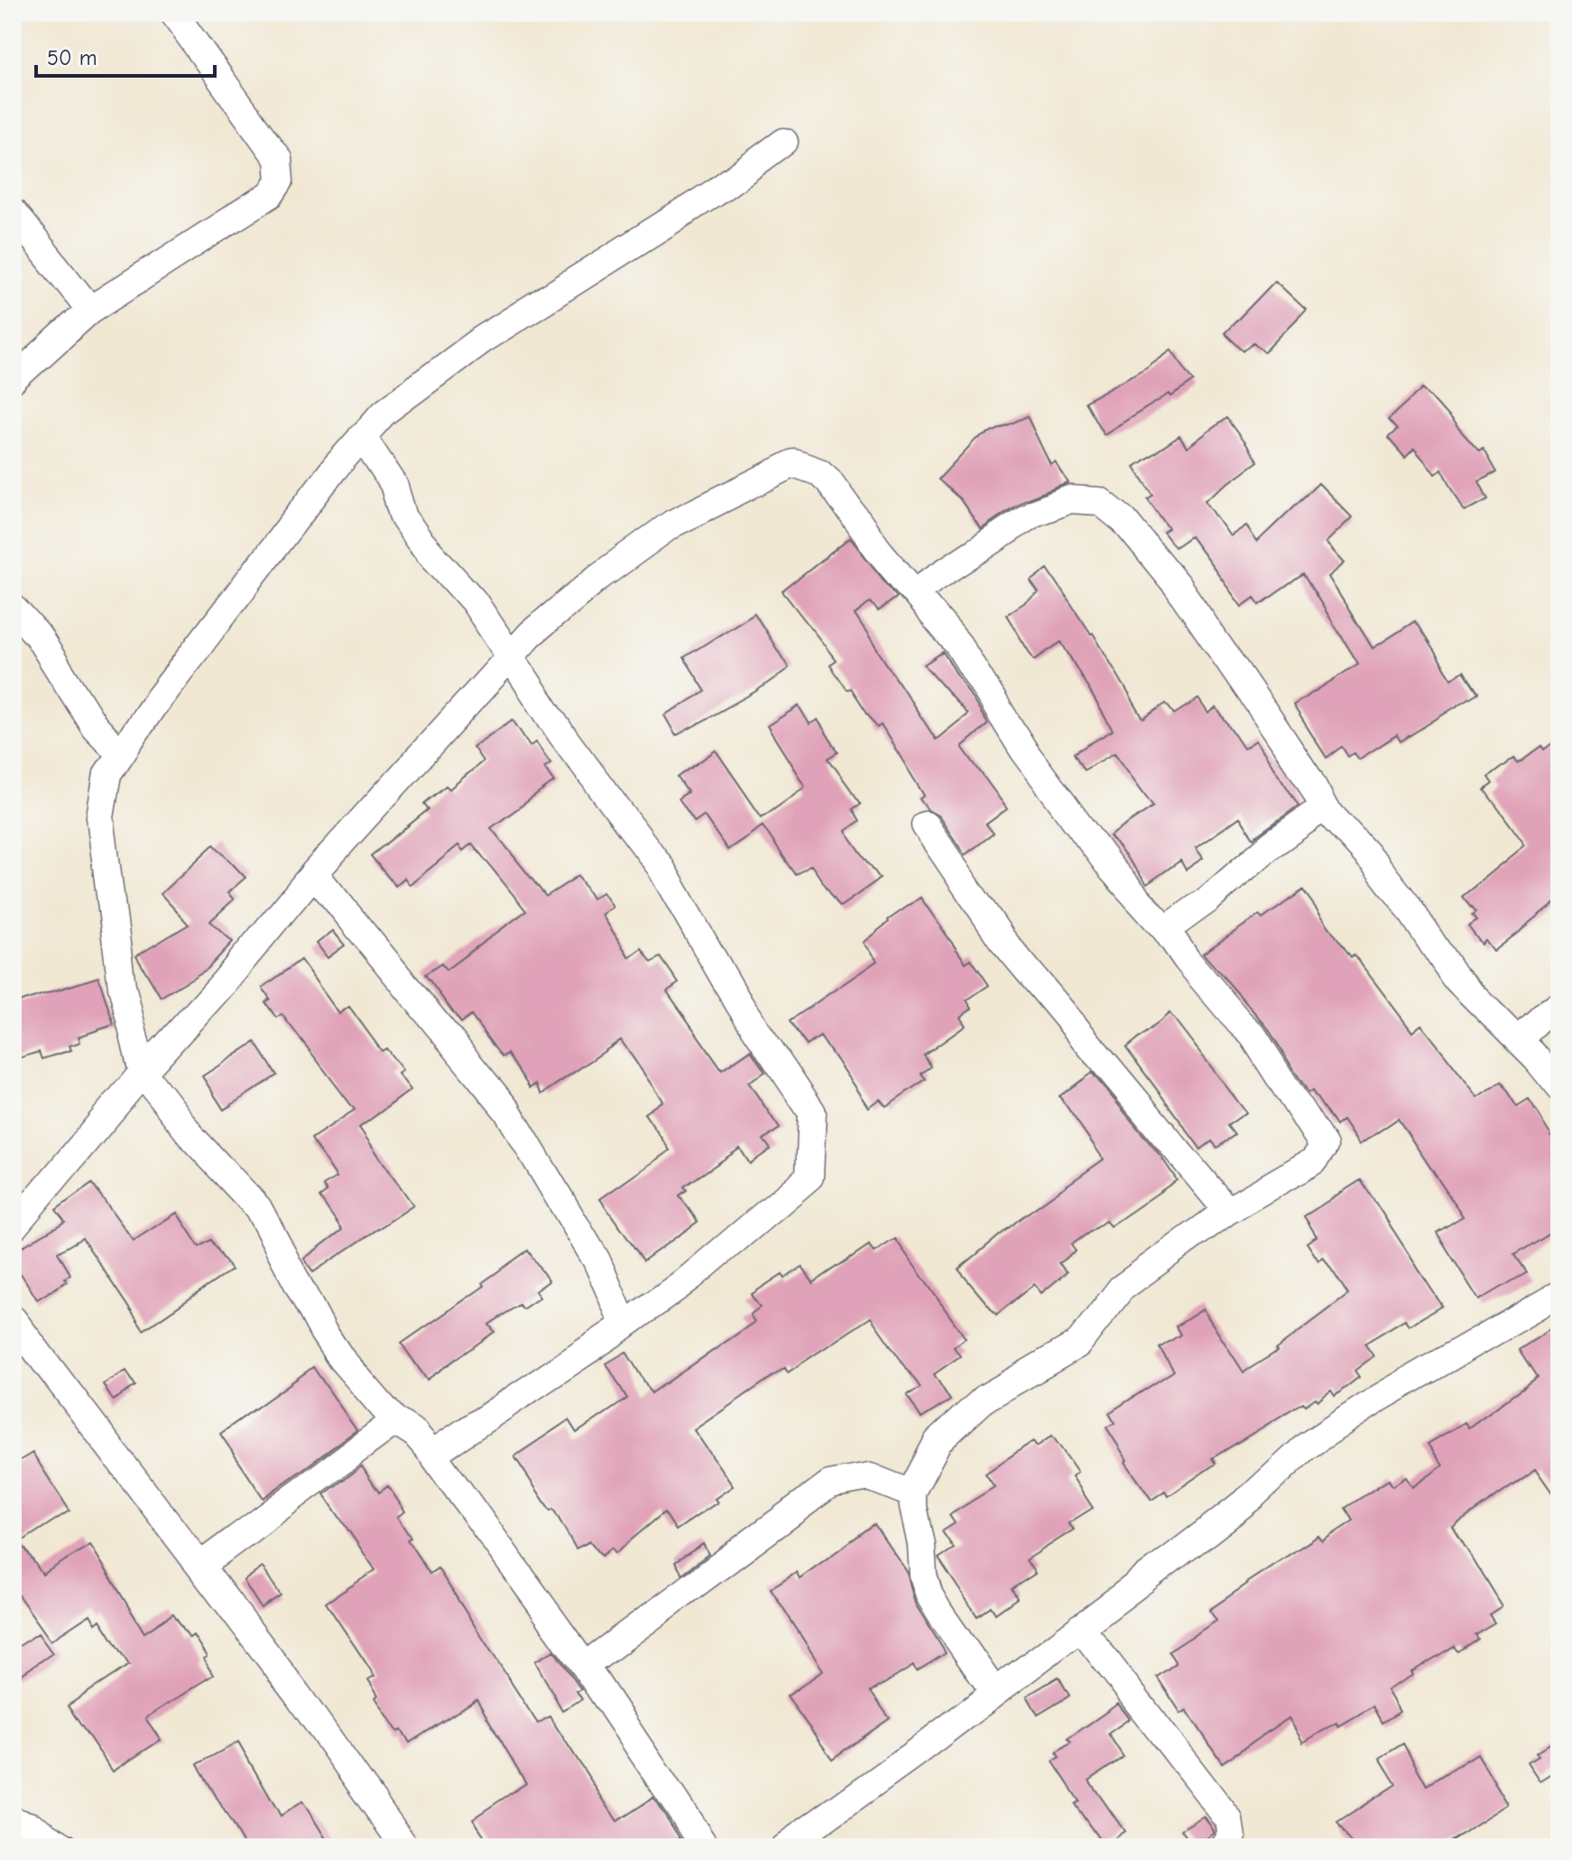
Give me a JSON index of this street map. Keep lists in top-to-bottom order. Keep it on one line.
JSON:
{"scale_bar":"50 m"}
